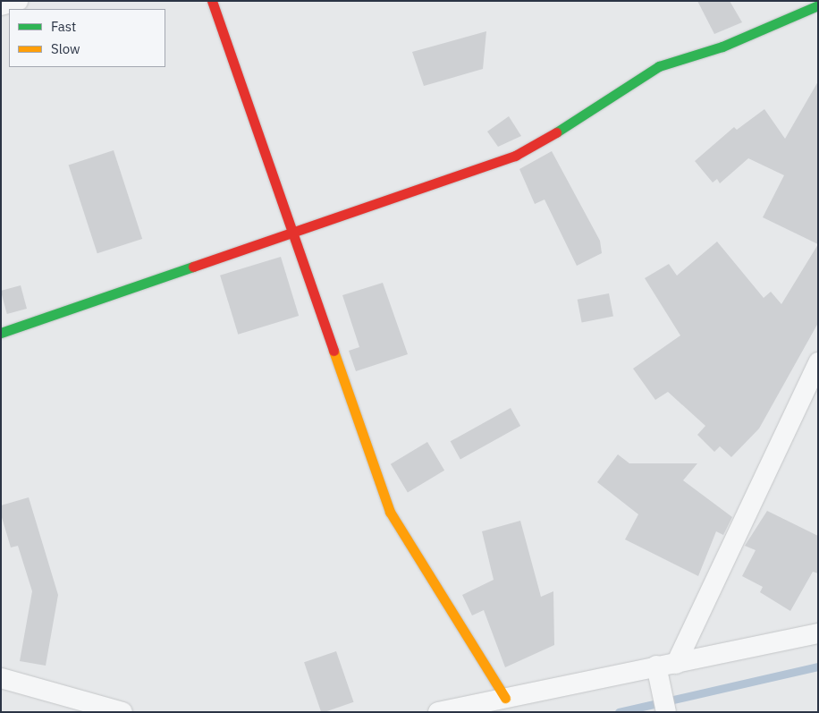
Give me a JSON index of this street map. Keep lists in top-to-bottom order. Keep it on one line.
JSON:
{"legend":["Fast","Slow"]}
